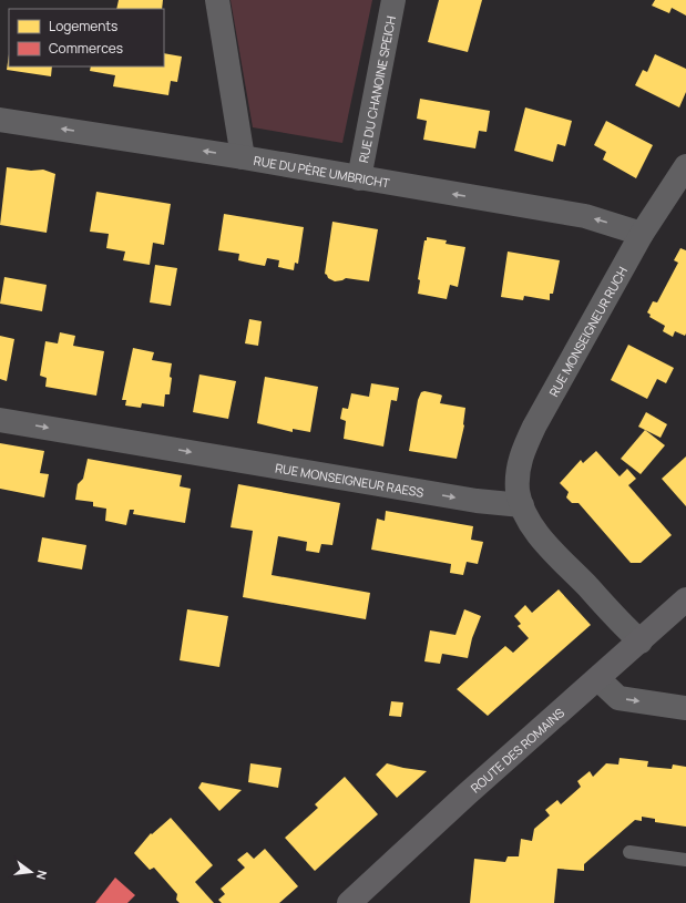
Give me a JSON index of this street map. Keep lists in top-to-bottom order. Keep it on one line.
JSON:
{"streets":{"main road":["ROUTE DES ROMAINS"],"street":["RUE DU CHANOINE SPEICH","RUE DU PÈRE UMBRICHT","RUE MONSEIGNEUR RUCH","RUE MONSEIGNEUR RAESS"]},"crossings":[["RUE DU CHANOINE SPEICH","RUE DU PÈRE UMBRICHT"],["RUE DU PÈRE UMBRICHT","RUE MONSEIGNEUR RUCH"],["RUE MONSEIGNEUR RUCH","RUE MONSEIGNEUR RAESS"]],"one_way":["RUE DU PÈRE UMBRICHT","RUE MONSEIGNEUR RAESS"],"legend":["Logements","Commerces"],"north":"right"}
